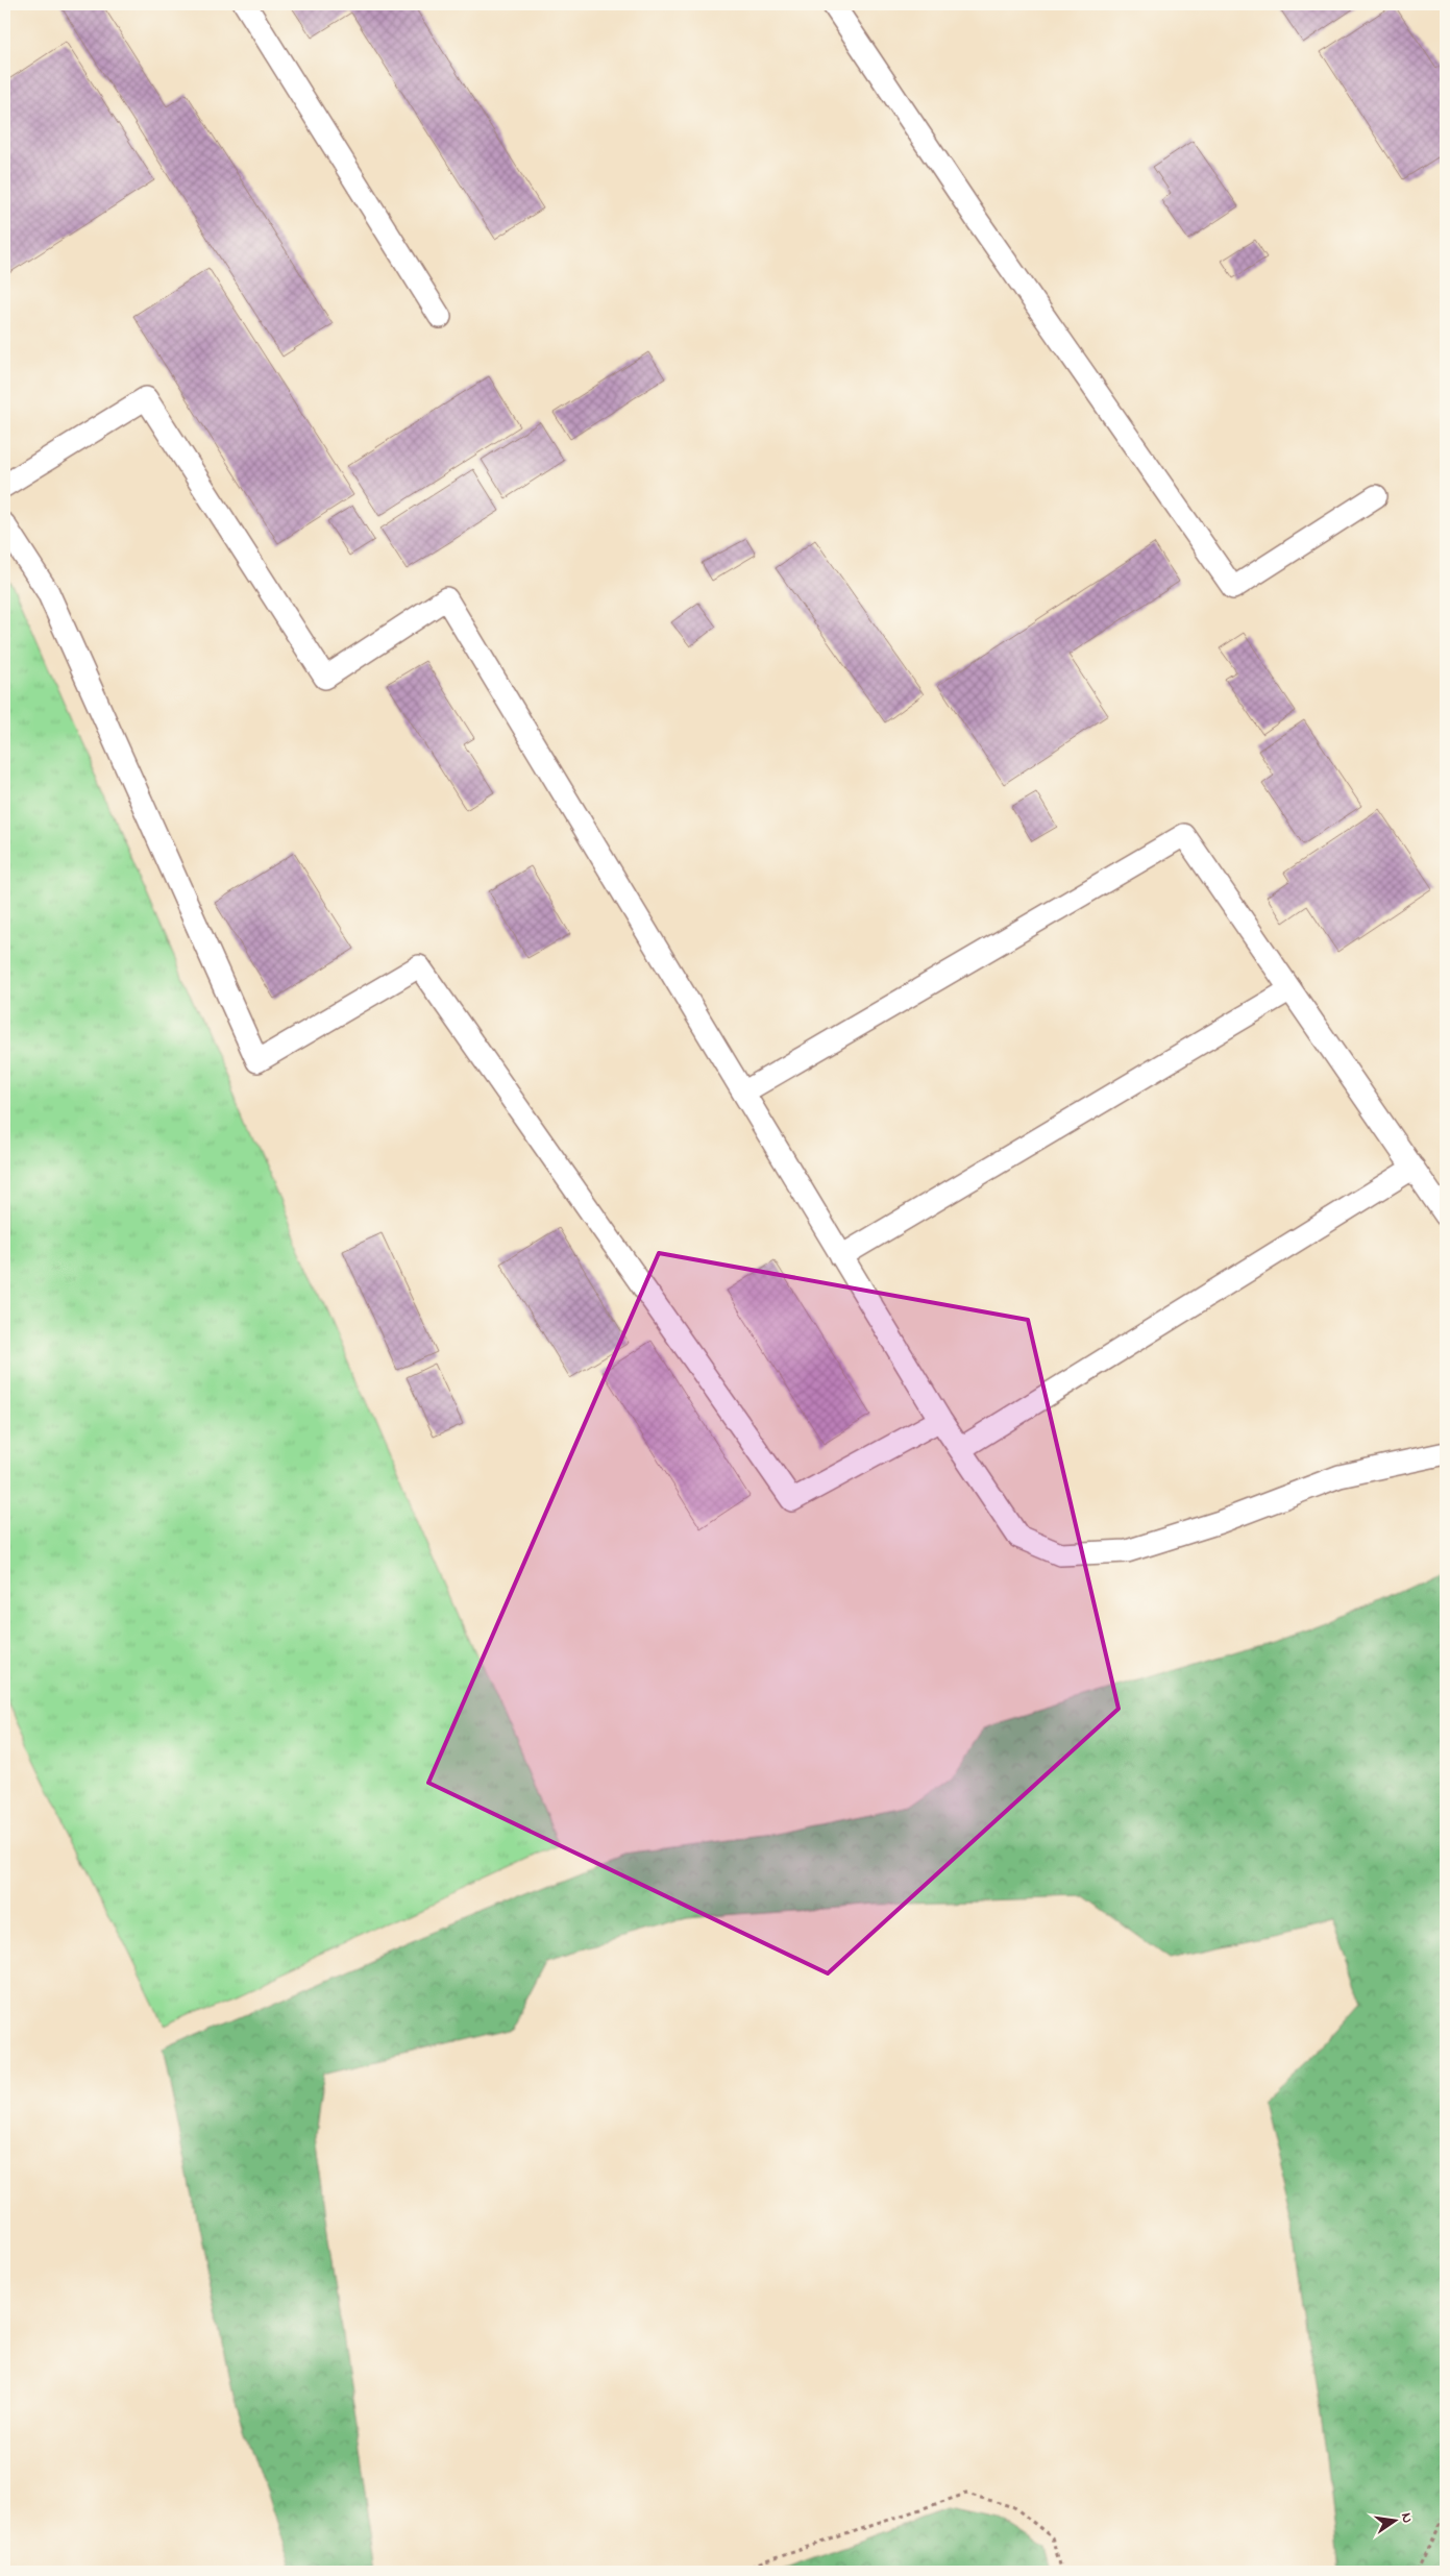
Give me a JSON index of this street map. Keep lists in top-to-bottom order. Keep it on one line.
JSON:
{"north":"right"}
